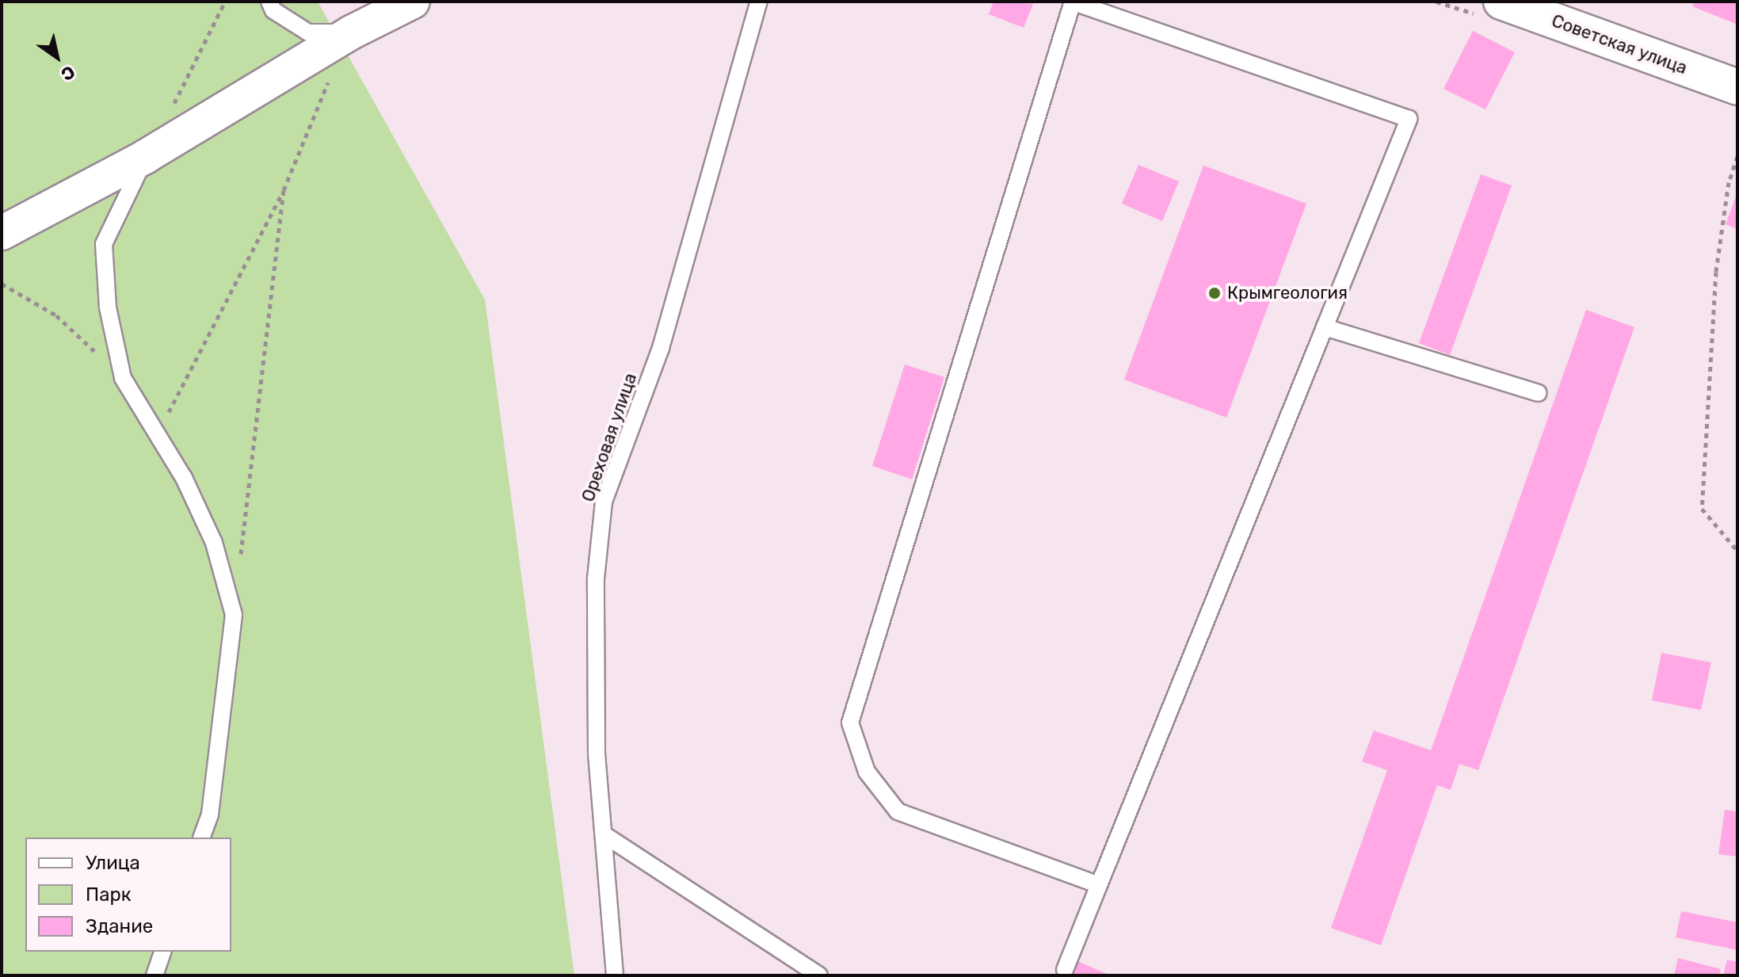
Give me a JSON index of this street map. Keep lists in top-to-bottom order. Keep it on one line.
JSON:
{"streets":{"street":["Советская улица"],"lane":["Ореховая улица"]},"places":["Крымгеология"],"legend":["Улица","Парк","Здание"],"north":"bottom right"}
